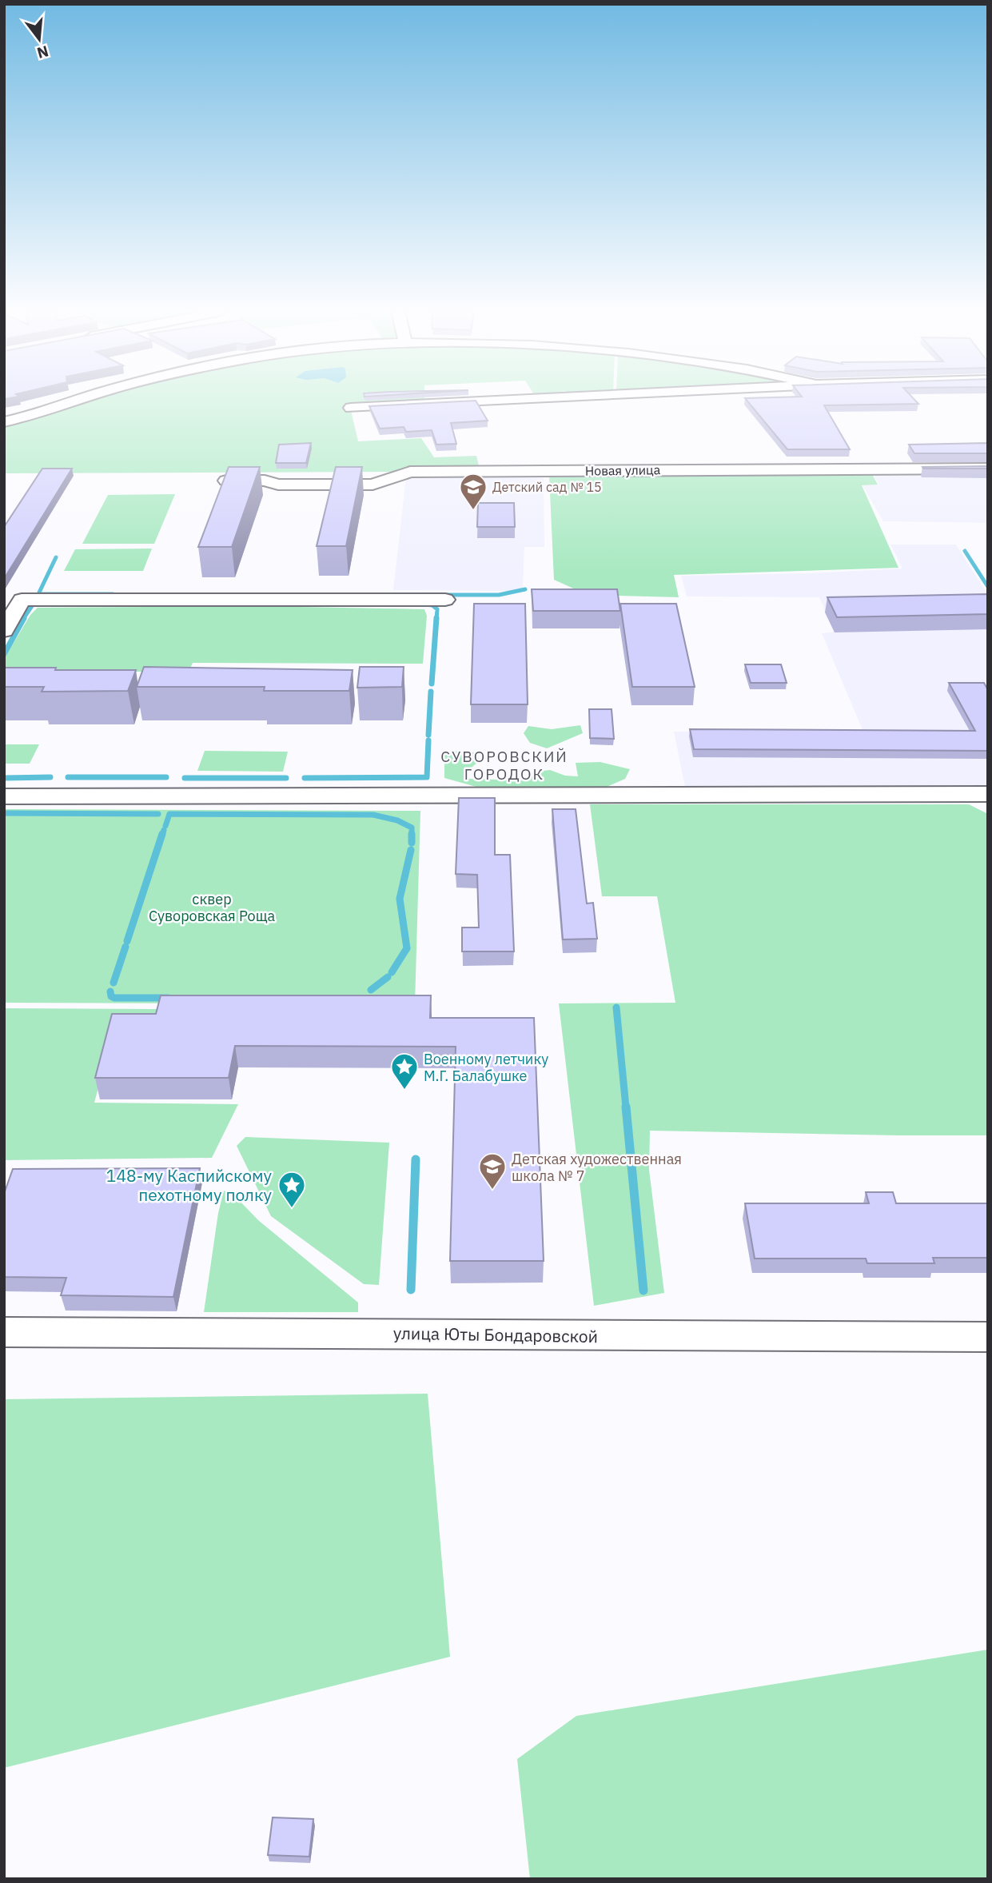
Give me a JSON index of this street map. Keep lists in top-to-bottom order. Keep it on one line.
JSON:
{"streets":{"street":["Новая улица","улица Юты Бондаровской"]},"districts":["СУВОРОВСКИЙ ГОРОДОК"],"parks":["сквер Суворовская Роща"],"places":{"school or university":["Детский сад № 15","Детская художественная школа № 7"],"place":["Военному летчику М.Г. Балабушке","148-му Каспийскому пехотному полку"]},"north":"bottom"}
